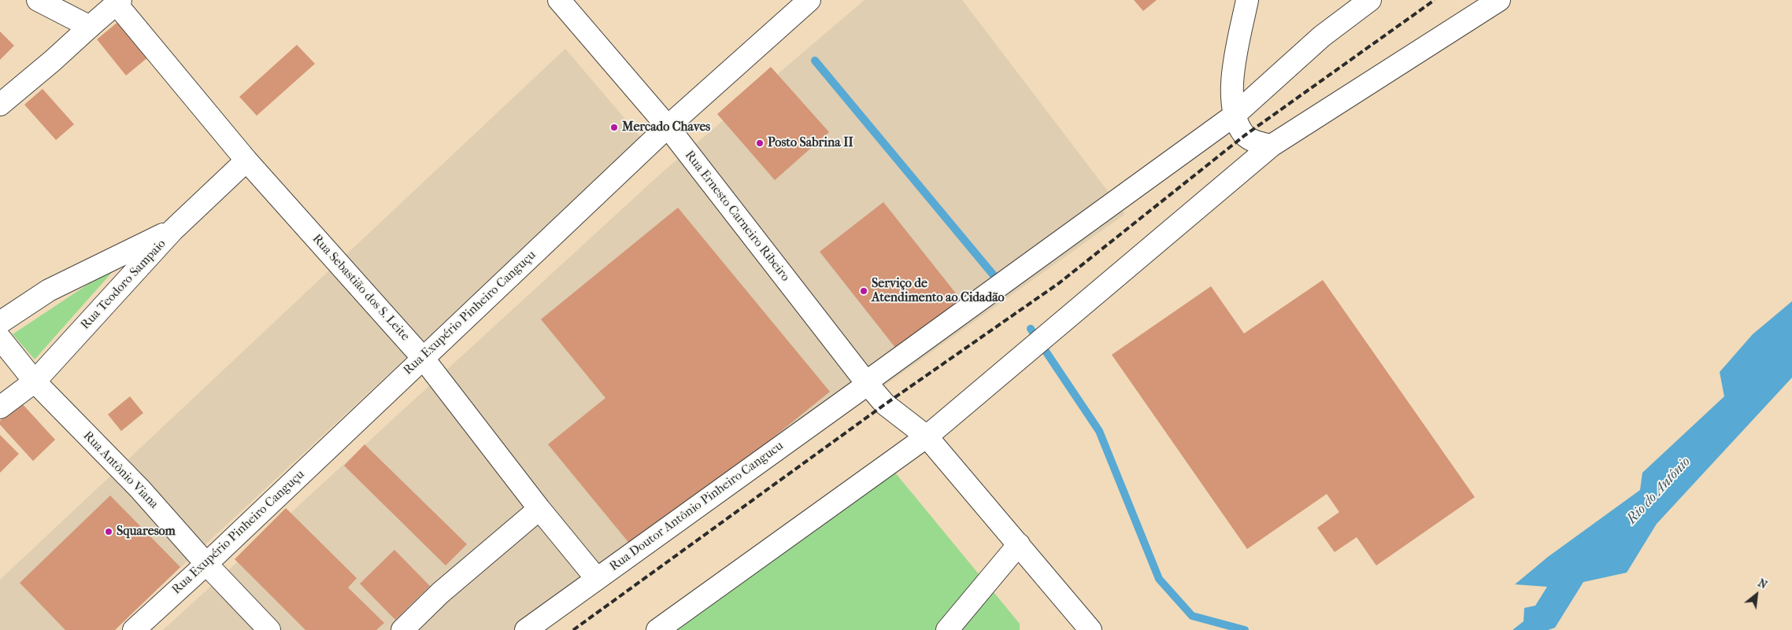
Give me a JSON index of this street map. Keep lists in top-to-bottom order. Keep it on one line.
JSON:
{"streets":{"street":["Rua Ernesto Carneiro Ribeiro","Rua Teodoro Sampaio","Rua Sebastião dos S. Leite","Rua Exupério Pinheiro Canguçu","Rua Antônio Viana","Rua Doutor Antônio Pinheiro Cangucu"]},"crossings":[["Rua Ernesto Carneiro Ribeiro","Rua Exupério Pinheiro Canguçu"],["Rua Ernesto Carneiro Ribeiro","Rua Doutor Antônio Pinheiro Cangucu"],["Rua Teodoro Sampaio","Rua Sebastião dos S. Leite"],["Rua Teodoro Sampaio","Rua Antônio Viana"],["Rua Sebastião dos S. Leite","Rua Exupério Pinheiro Canguçu"],["Rua Sebastião dos S. Leite","Rua Doutor Antônio Pinheiro Cangucu"],["Rua Exupério Pinheiro Canguçu","Rua Antônio Viana"]],"water":["Rio do Antônio"],"places":["Mercado Chaves","Posto Sabrina II","Serviço de Atendimento ao Cidadão","Squaresom"],"north":"top right"}
